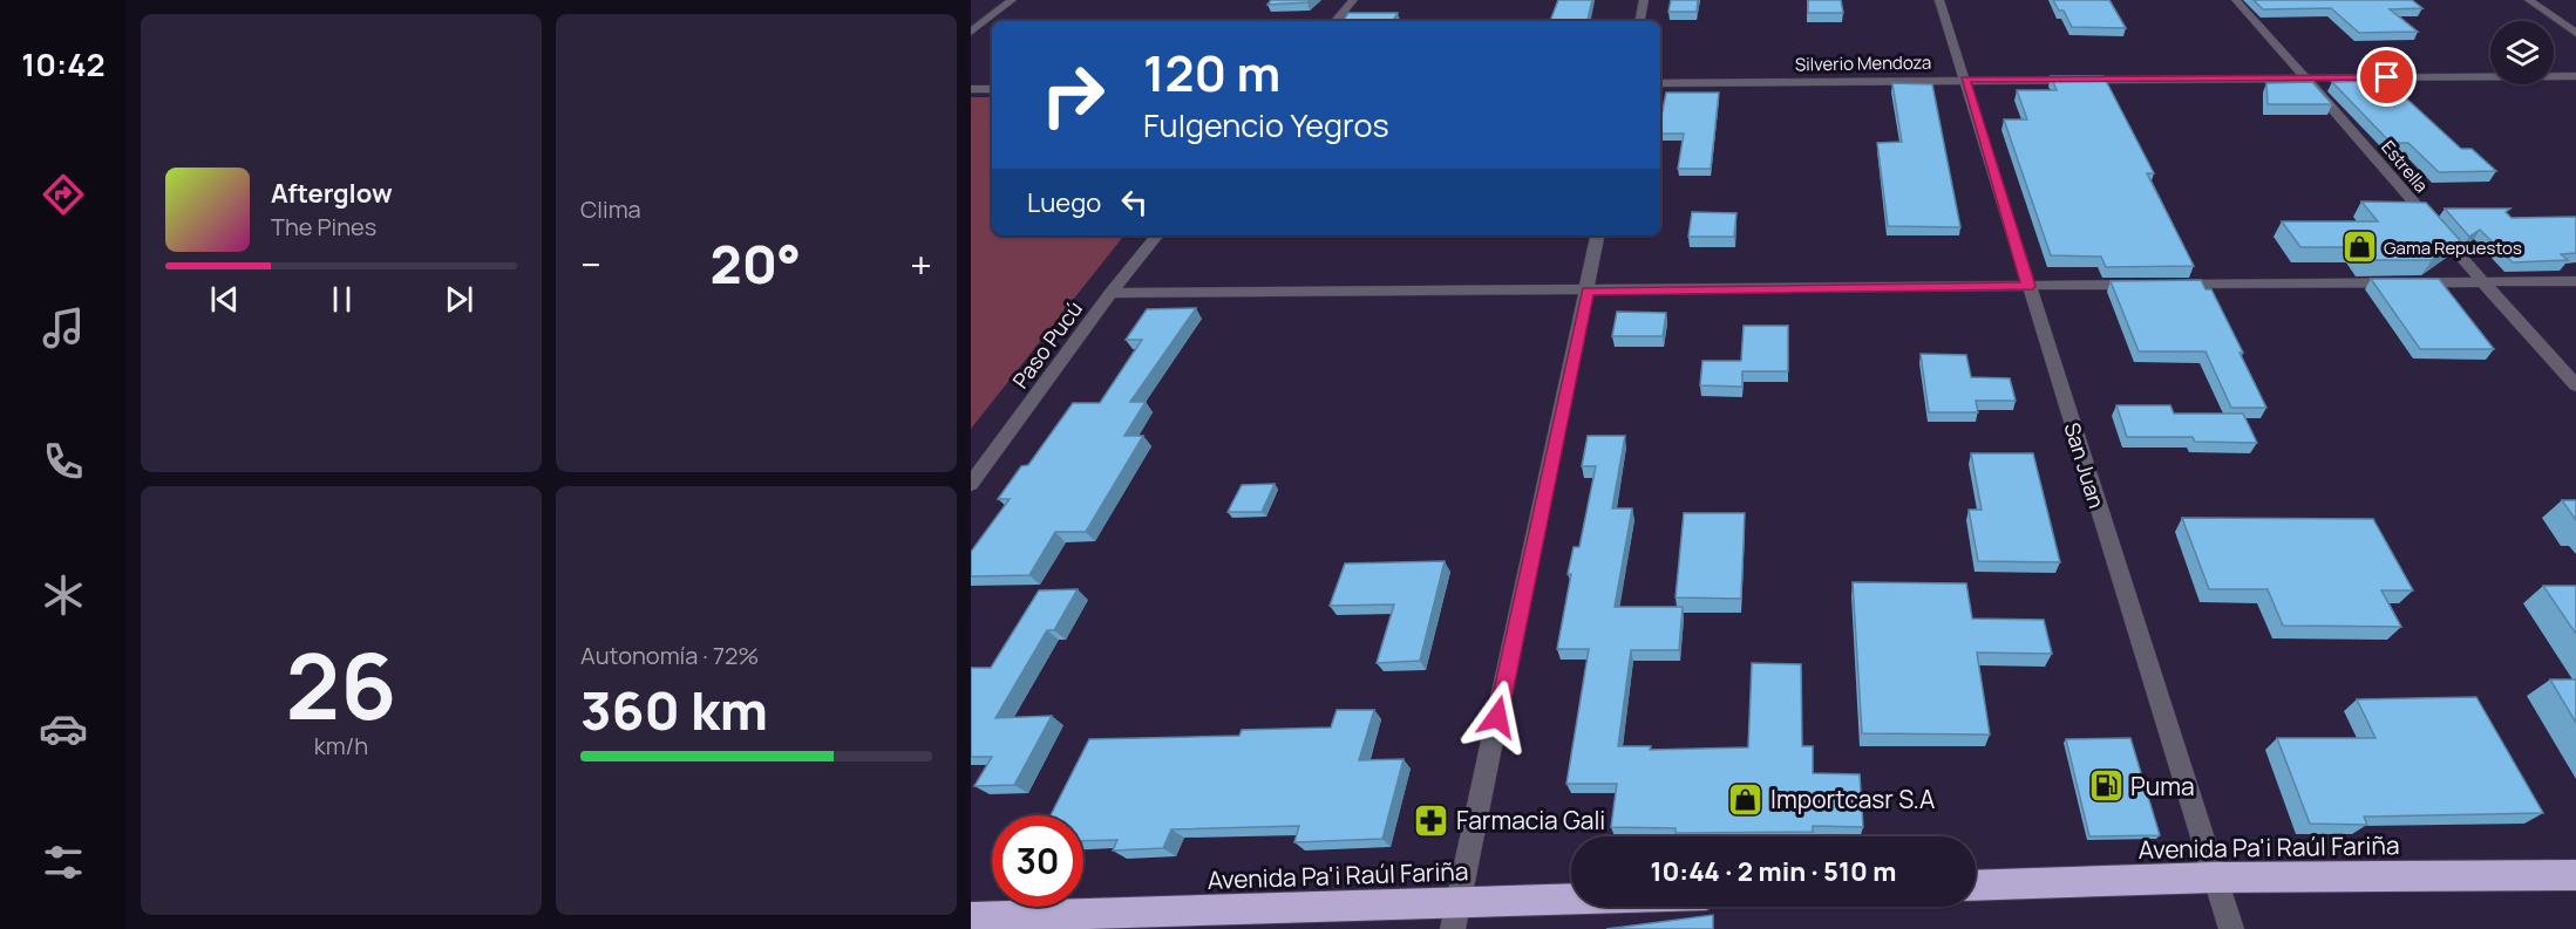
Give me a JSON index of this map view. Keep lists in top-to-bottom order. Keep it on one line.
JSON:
{"streets":{"highway":["Avenida Pa'i Raúl Fariña"],"street":["Silverio Mendoza","Estrella","Paso Pucú","San Juan"]},"crossings":[["Silverio Mendoza","Estrella"],["Silverio Mendoza","San Juan"],["San Juan","Avenida Pa'i Raúl Fariña"]],"places":{"shop":["Gama Repuestos","Importcasr S.A"],"fuel station":["Puma"],"pharmacy":["Farmacia Gali"]},"page":{"tabs":"10:42","tile":["Clima",["26","km/h"],["Autonomía · 72%","360 km"]],"turn":["120 m","Fulgencio Yegros"],"song":["Afterglow","The Pines"],"then":"Luego","heat":["−","20°","+"],"limit":"30","trip":"10:44 · 2 min · 510 m"}}
